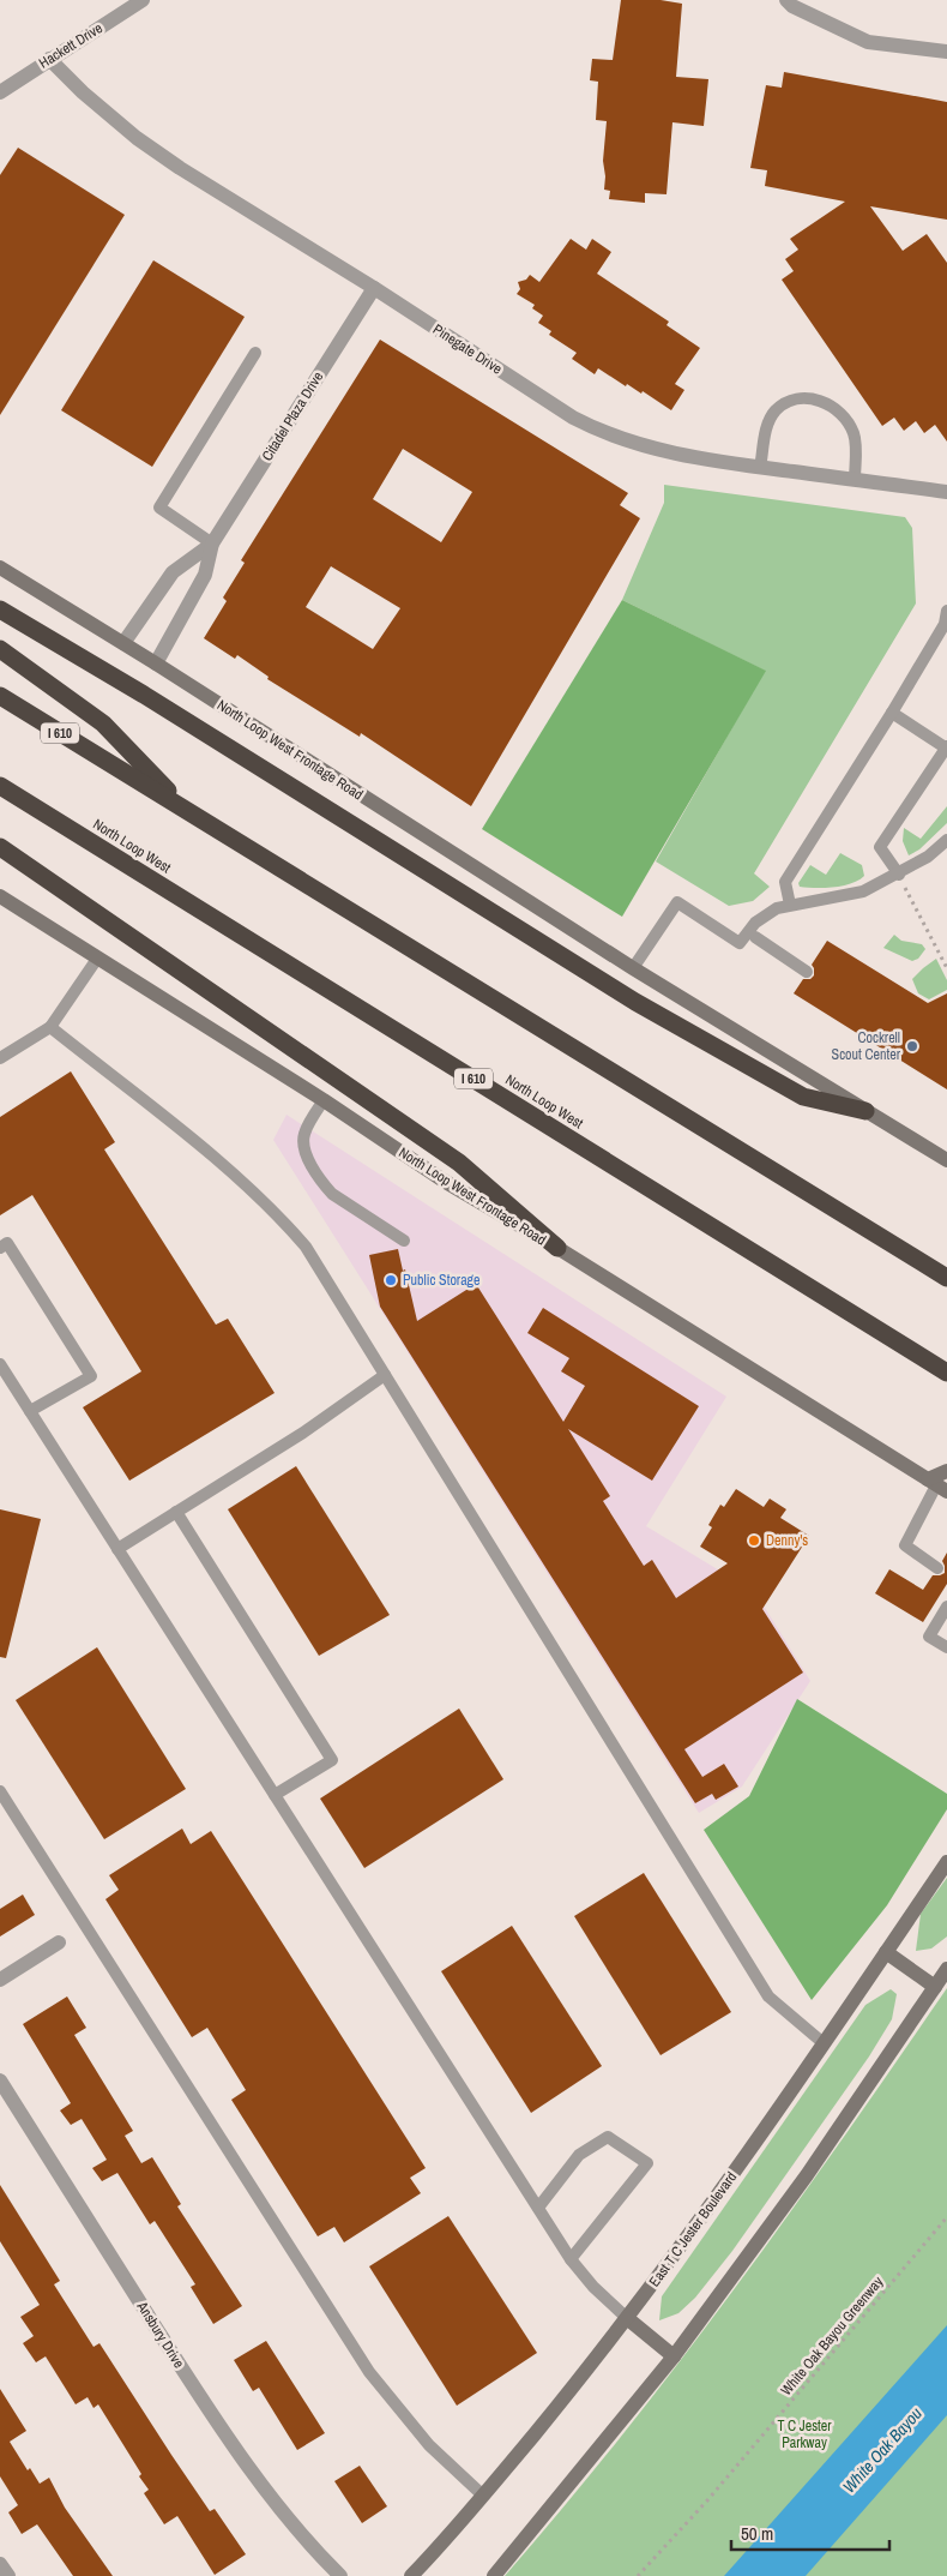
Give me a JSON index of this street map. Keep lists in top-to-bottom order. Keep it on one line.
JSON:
{"streets":{"highway":["I 610","North Loop West"],"main road":["North Loop West Frontage Road","East T C Jester Boulevard"],"street":["Hackett Drive","Pinegate Drive","Citadel Plaza Drive","Ansbury Drive"],"path":["White Oak Bayou Greenway"]},"crossings":[["Hackett Drive","Pinegate Drive"],["Pinegate Drive","Citadel Plaza Drive"],["Citadel Plaza Drive","North Loop West Frontage Road"]],"water":["White Oak Bayou"],"parks":["T C Jester Parkway"],"places":["Cockrell Scout Center","Public Storage","Denny's"],"scale_bar":"50 m"}
